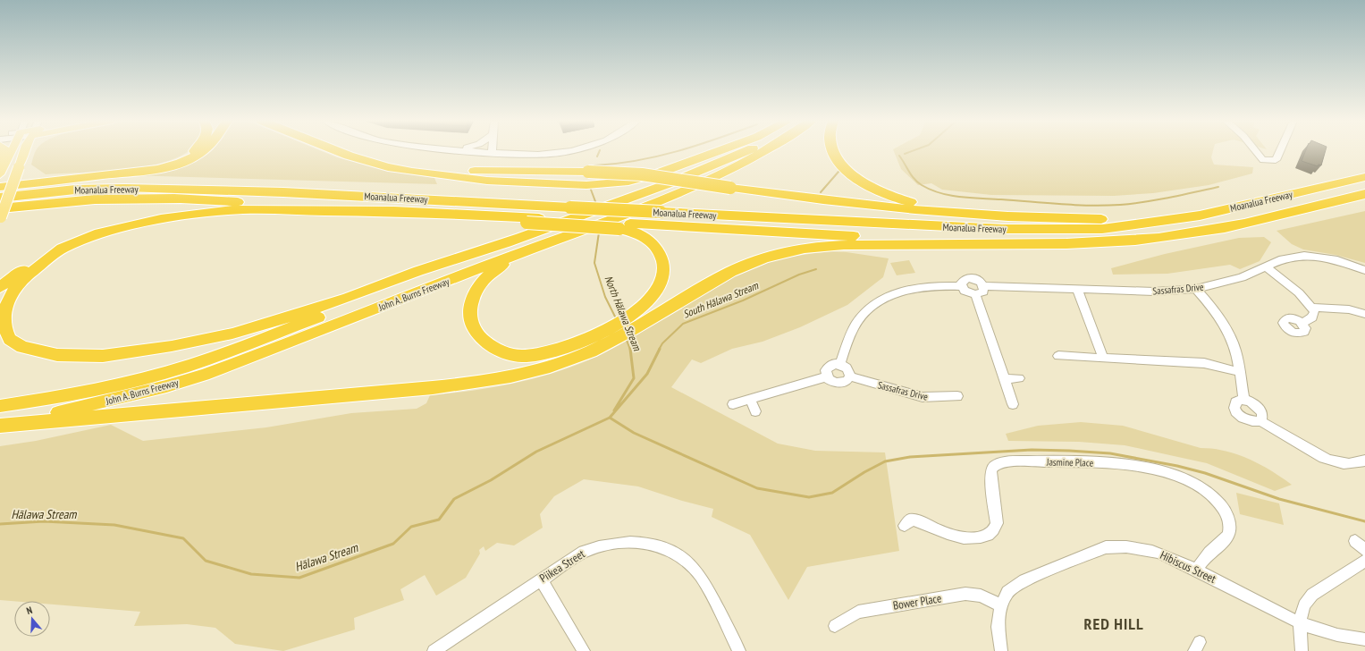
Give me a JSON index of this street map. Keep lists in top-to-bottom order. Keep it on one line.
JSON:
{"streets":{"highway":["Moanalua Freeway","John A. Burns Freeway"],"street":["Sassafras Drive","Jasmine Place","Piikea Street","Hibiscus Street","Bower Place"]},"crossings":[["Moanalua Freeway","John A. Burns Freeway"],["Jasmine Place","Hibiscus Street"],["Hibiscus Street","Bower Place"]],"districts":["RED HILL"],"water":["South Hālawa Stream","North Hālawa Stream","Hālawa Stream"],"north":"top"}
